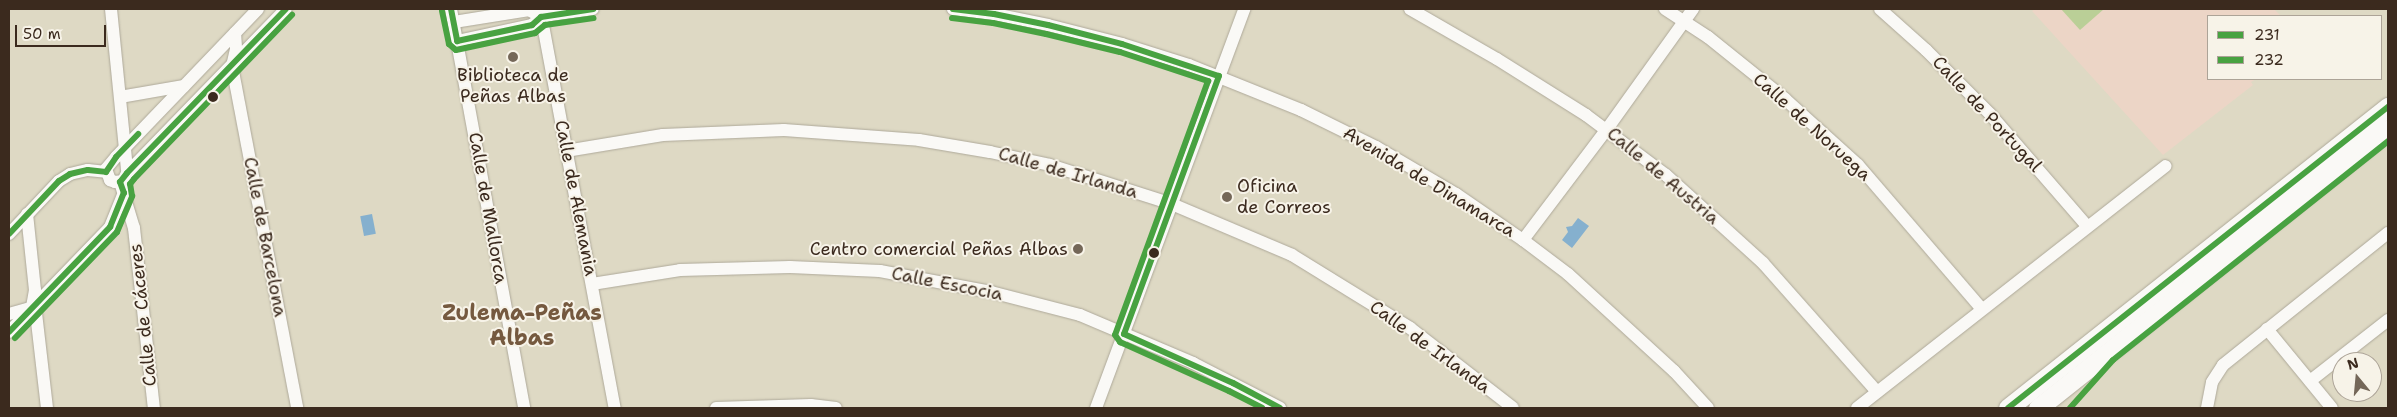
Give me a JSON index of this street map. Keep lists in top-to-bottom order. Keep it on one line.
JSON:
{"streets":{"street":["Calle de Portugal","Calle de Noruega","Calle de Irlanda","Calle de Austria","Avenida de Dinamarca","Calle de Alemania","Calle de Mallorca","Calle de Barcelona","Calle Escocia","Calle de Cáceres"]},"crossings":[["Calle de Irlanda","Calle de Alemania"],["Calle de Alemania","Calle Escocia"]],"districts":["Zulema-Peñas Albas"],"places":["Biblioteca de Peñas Albas","Oficina de Correos","Centro comercial Peñas Albas"],"lines":["transit line 231","transit line 232"],"legend":["231","232"],"scale_bar":"50 m","north":"top"}
